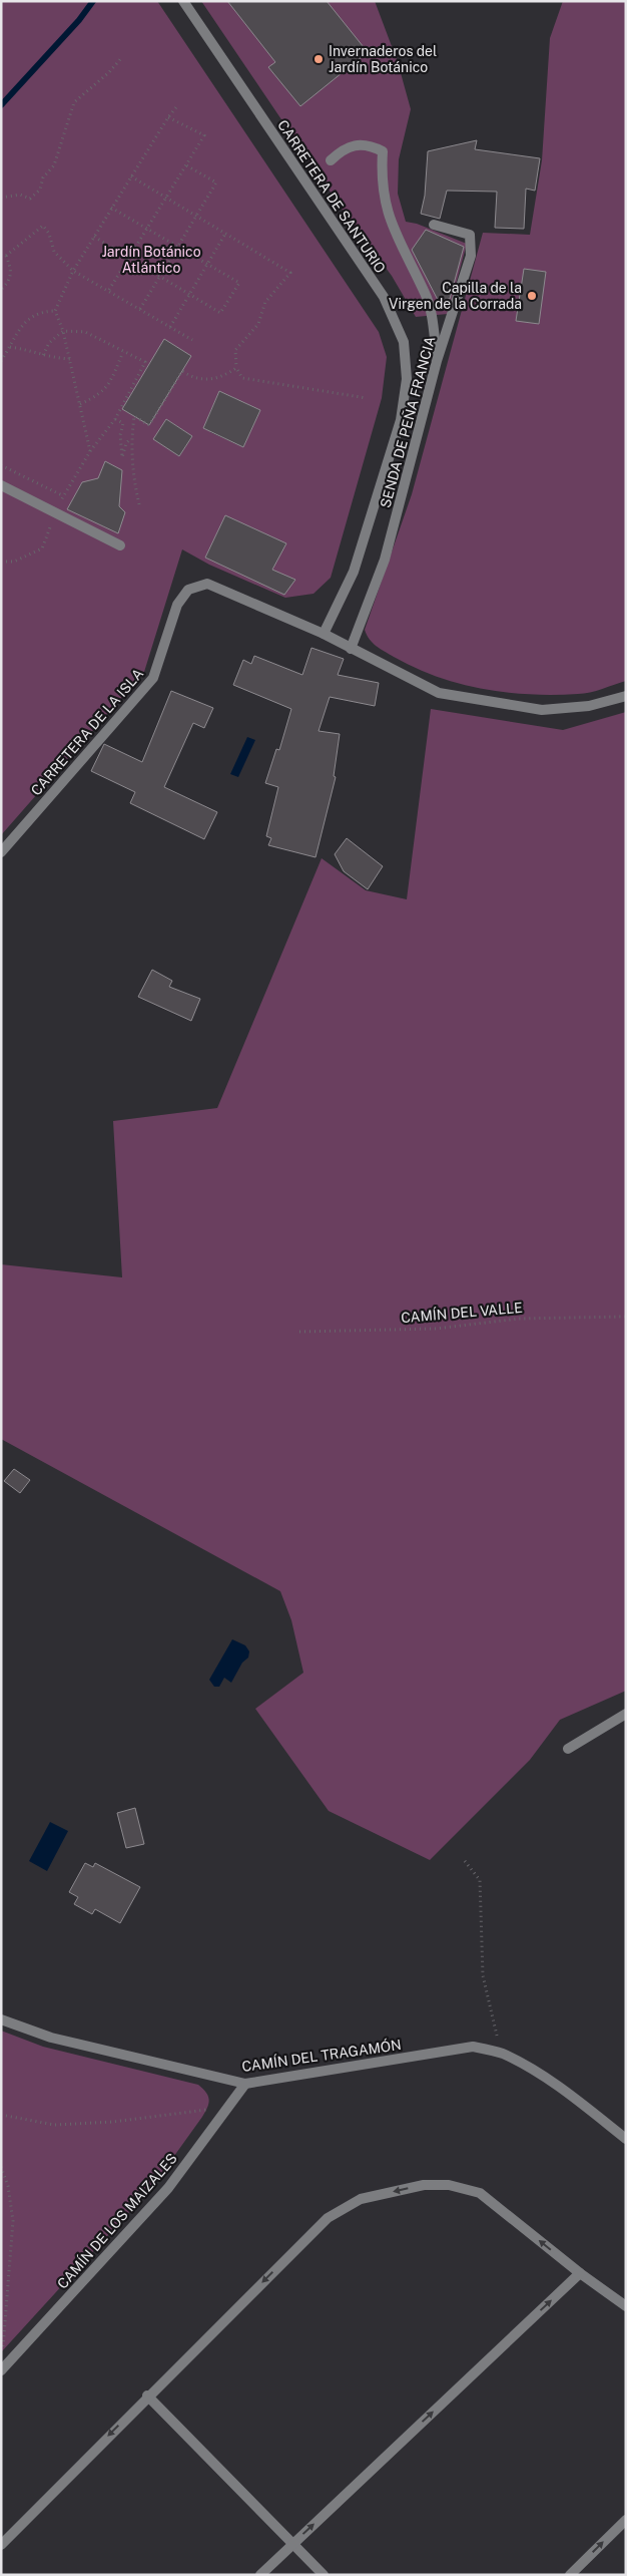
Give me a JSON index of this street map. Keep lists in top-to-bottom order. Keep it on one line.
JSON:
{"streets":{"street":["CARRETERA DE SANTURIO","SENDA DE PEÑA FRANCIA","CARRETERA DE LA ISLA","CAMÍN DEL TRAGAMÓN","CAMÍN DE LOS MAIZALES"],"path":["CAMÍN DEL VALLE"]},"crossings":[["CARRETERA DE SANTURIO","CARRETERA DE LA ISLA"],["CAMÍN DEL TRAGAMÓN","CAMÍN DE LOS MAIZALES"]],"parks":["Jardín Botánico Atlántico"],"places":["Invernaderos del Jardín Botánico","Capilla de la Virgen de la Corrada"]}
